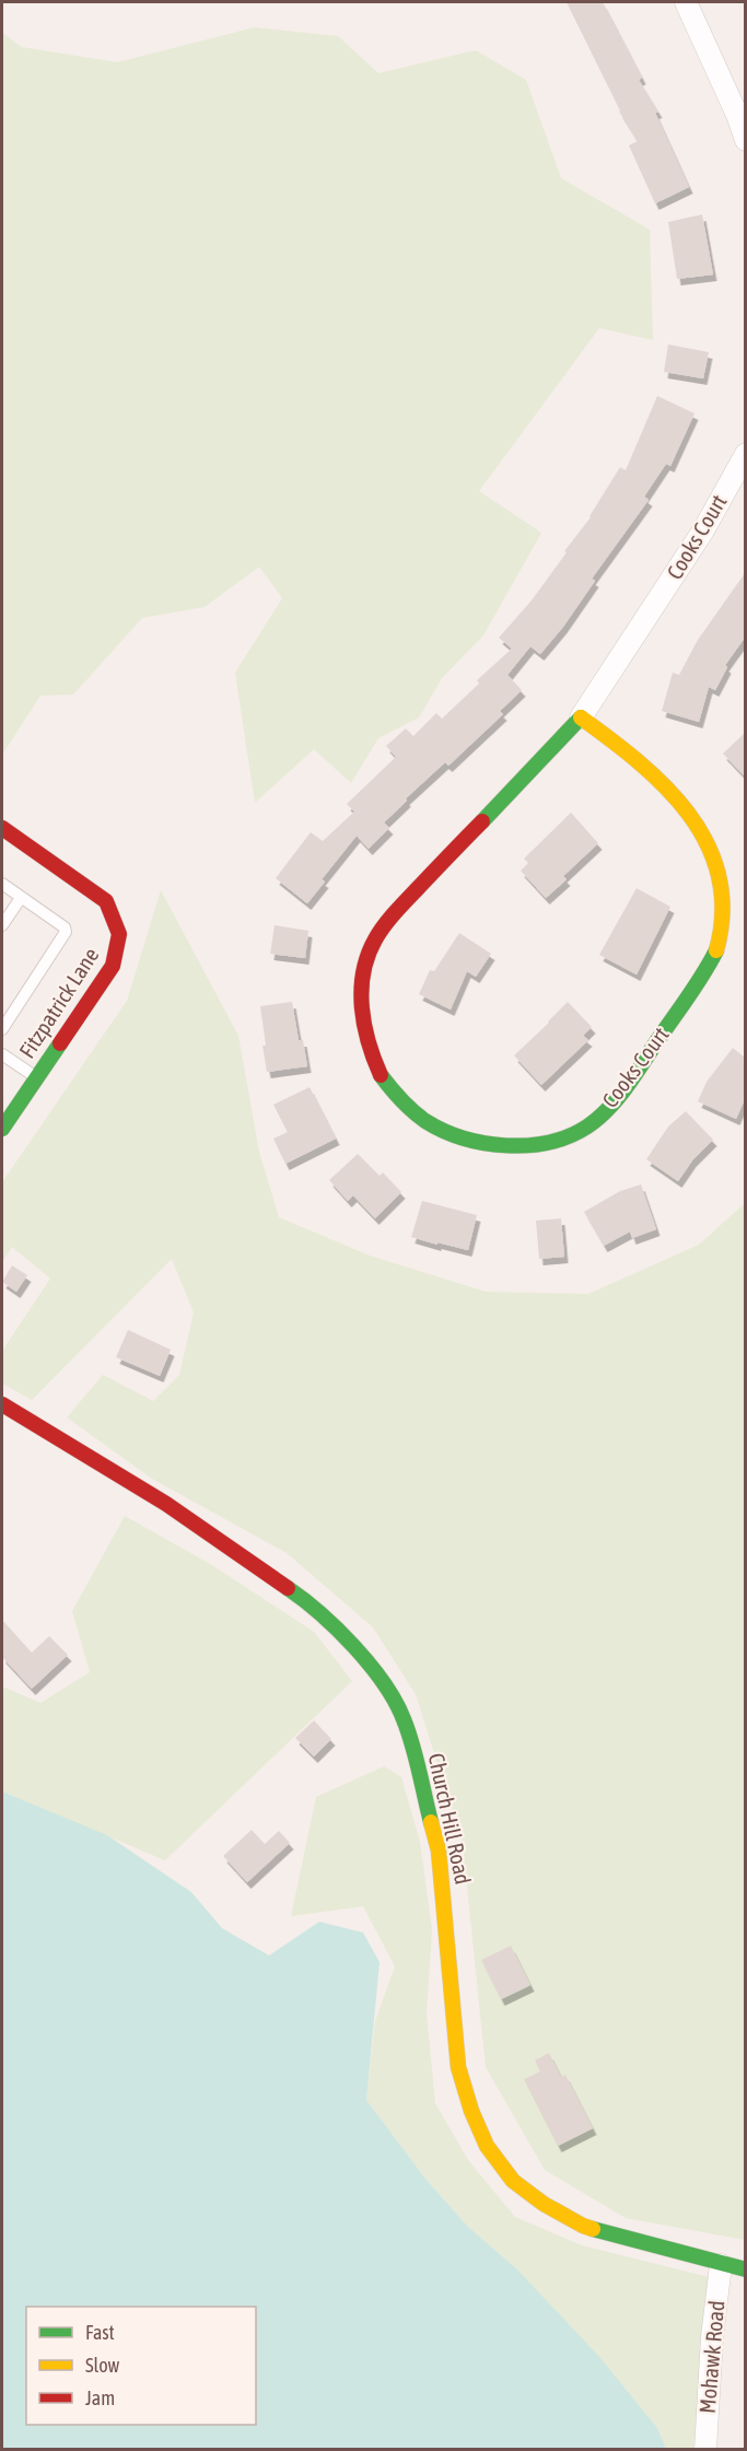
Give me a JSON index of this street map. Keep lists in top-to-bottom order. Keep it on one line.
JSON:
{"streets":{"street":["Cooks Court","Fitzpatrick Lane","Church Hill Road","Mohawk Road"]},"crossings":[["Church Hill Road","Mohawk Road"]],"legend":["Fast","Slow","Jam"]}
